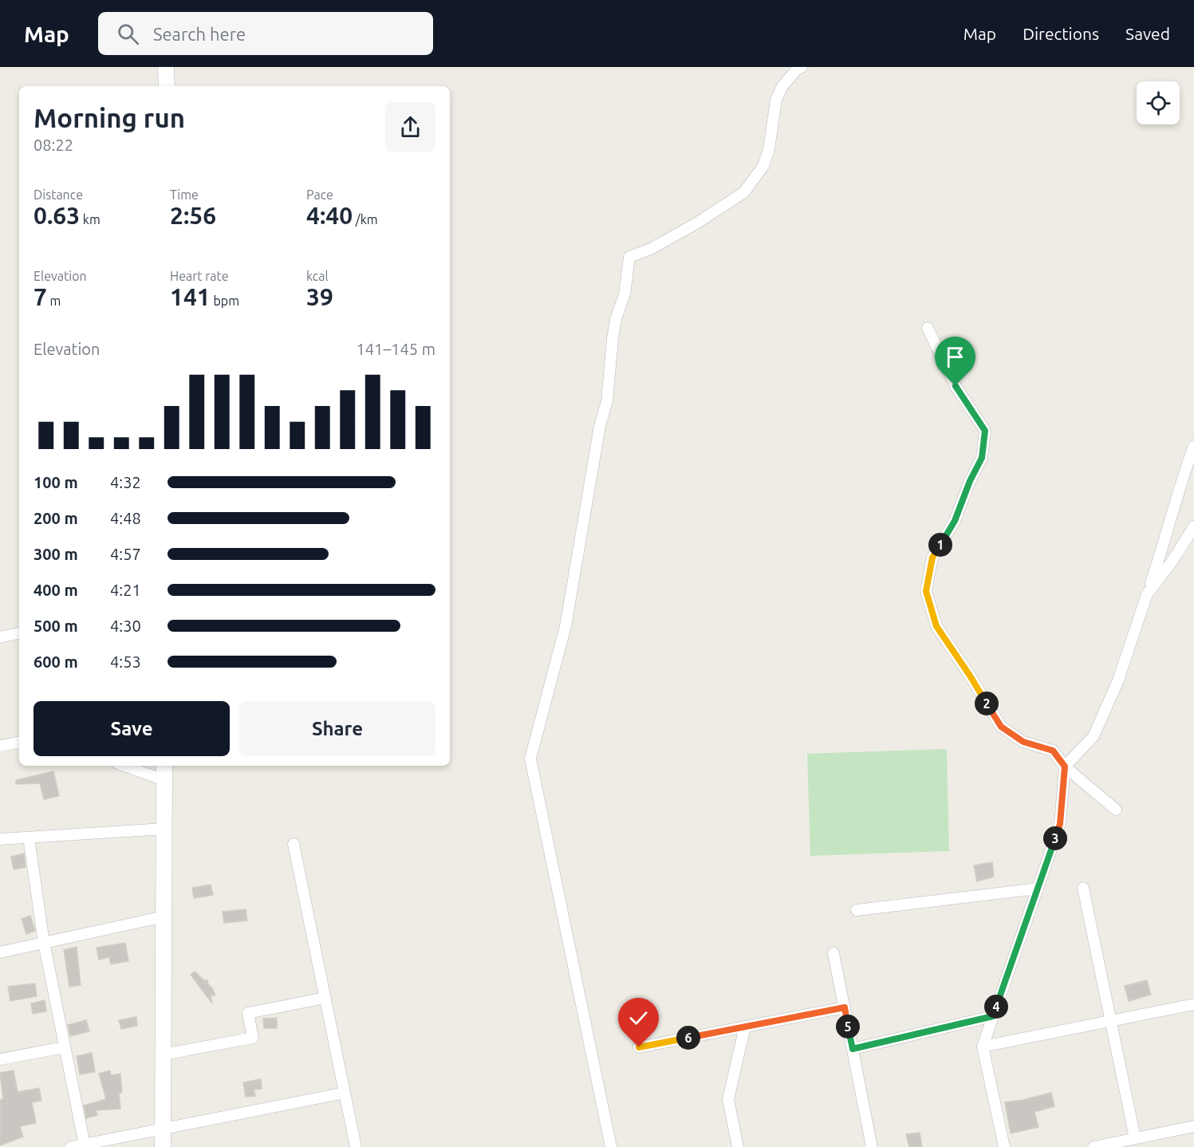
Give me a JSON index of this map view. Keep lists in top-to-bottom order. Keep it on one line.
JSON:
{"page":{"header":"Map","search":"Search here","nav":["Map","Directions","Saved"],"heading":["Morning run","08:22"],"stats":[["Distance","0.63 km"],["Time","2:56"],["Pace","4:40 /km"],["Elevation","7 m"],["Heart rate","141 bpm"],["kcal","39"]],"chart":["Elevation","141–145 m"],"list":[{"name":"100 m","note":"4:32"},{"name":"200 m","note":"4:48"},{"name":"300 m","note":"4:57"},{"name":"400 m","note":"4:21"},{"name":"500 m","note":"4:30"},{"name":"600 m","note":"4:53"}],"pins":["1","2","3","4","5","6"],"buttons":["Save","Share"]}}
